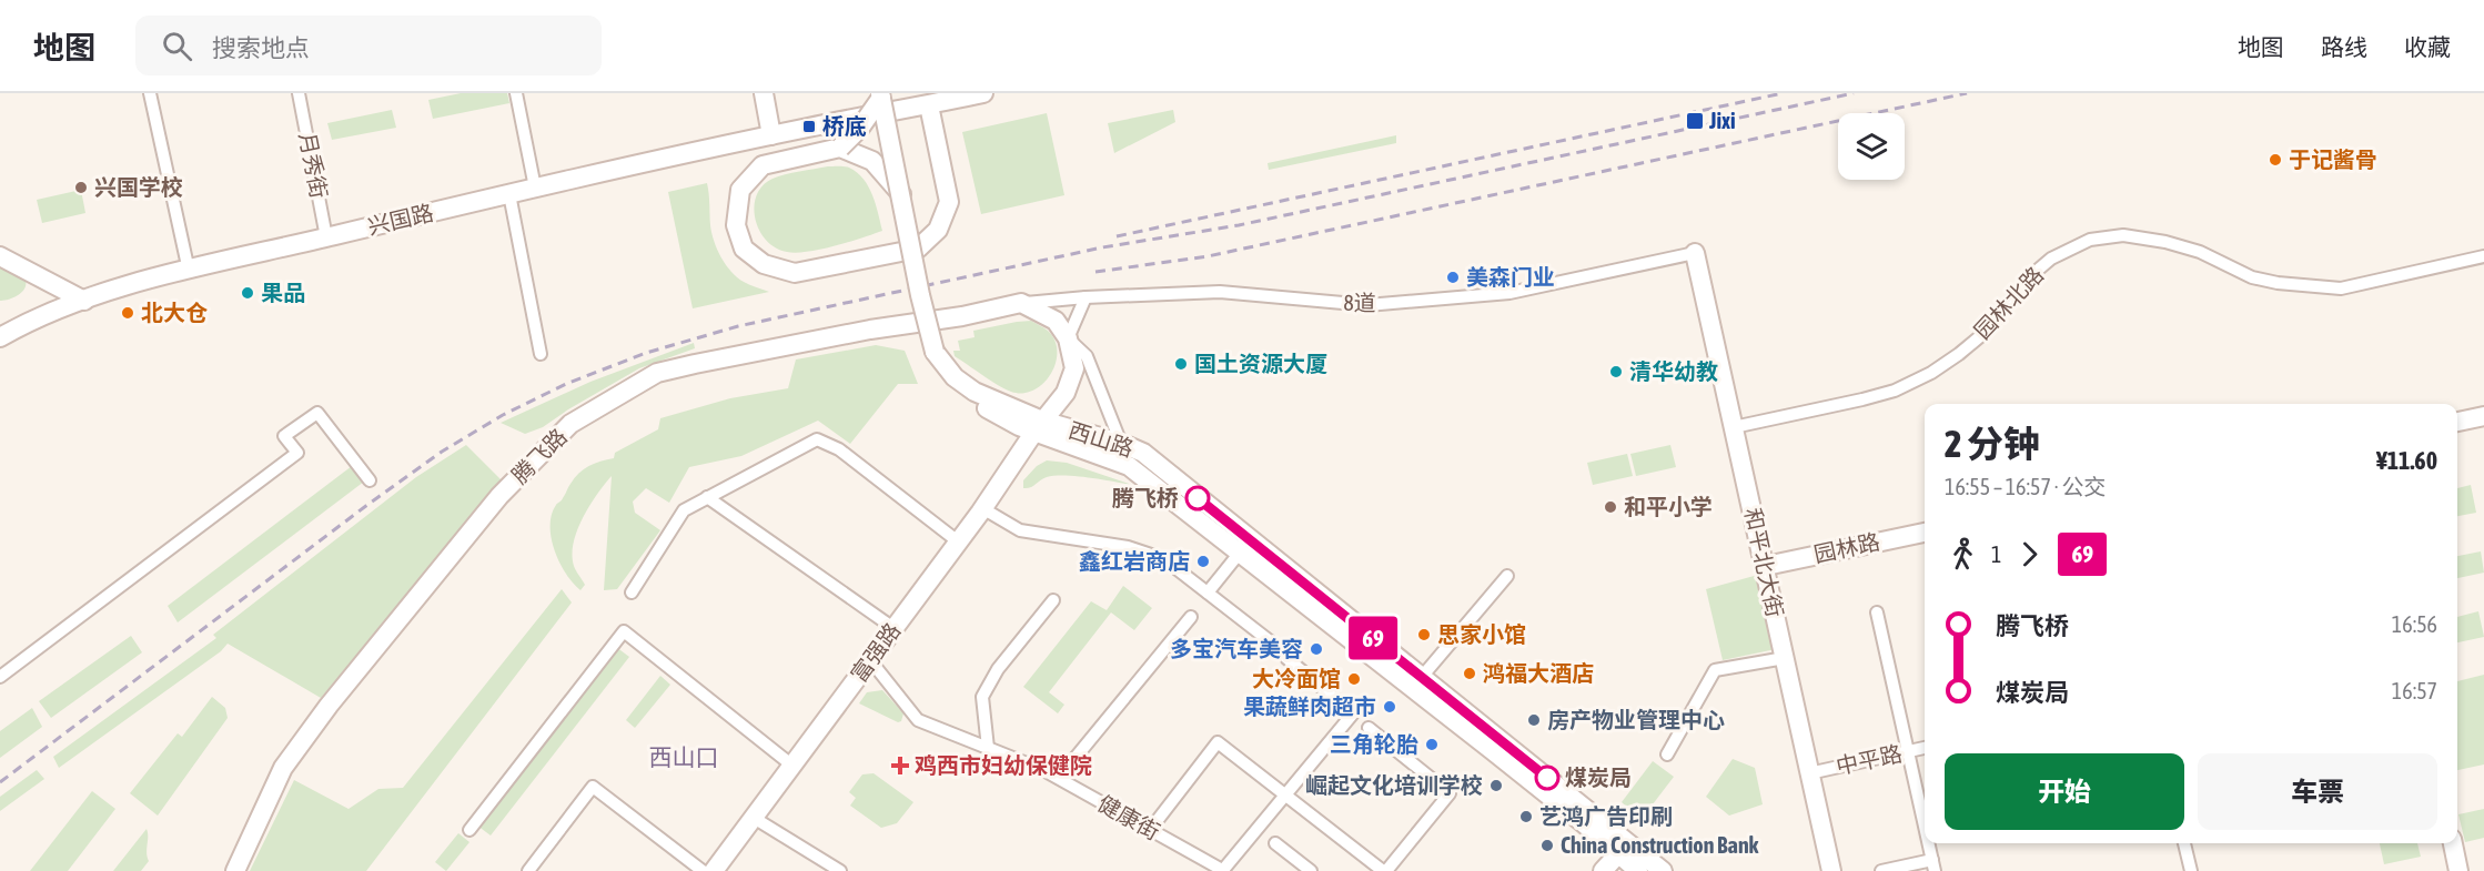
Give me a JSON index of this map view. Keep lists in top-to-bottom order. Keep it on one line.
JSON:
{"streets":{"main road":["兴国路","西山路","腾飞路","园林路","和平北大街","富强路"],"street":["月秀街","8道","园林北路","中平路","健康街"]},"crossings":[["月秀街","兴国路"],["8道","腾飞路"],["8道","和平北大街"],["园林北路","和平北大街"],["西山路","富强路"],["园林路","和平北大街"],["和平北大街","中平路"],["富强路","健康街"]],"districts":["西山口"],"places":{"transit":["Jixi","桥底"],"other":["于记酱骨","兴国学校","美森门业","果品","北大仓","国土资源大厦","清华幼教","腾飞桥","和平小学","鑫红岩商店","思家小馆","多宝汽车美容","鸿福大酒店","大冷面馆","果蔬鲜肉超市","房产物业管理中心","三角轮胎","煤炭局","崛起文化培训学校","艺鸿广告印刷","China Construction Bank"],"health":["鸡西市妇幼保健院"]},"lines":["bus line 69"],"page":{"header":"地图","search":"搜索地点","nav":["地图","路线","收藏"],"on_map":"69","heading":["2 分钟","16:55 – 16:57 · 公交","¥11.60"],"legs":["1","69"],"list":[{"name":"腾飞桥","value":"16:56"},{"name":"煤炭局","value":"16:57"}],"buttons":["开始","车票"]}}
